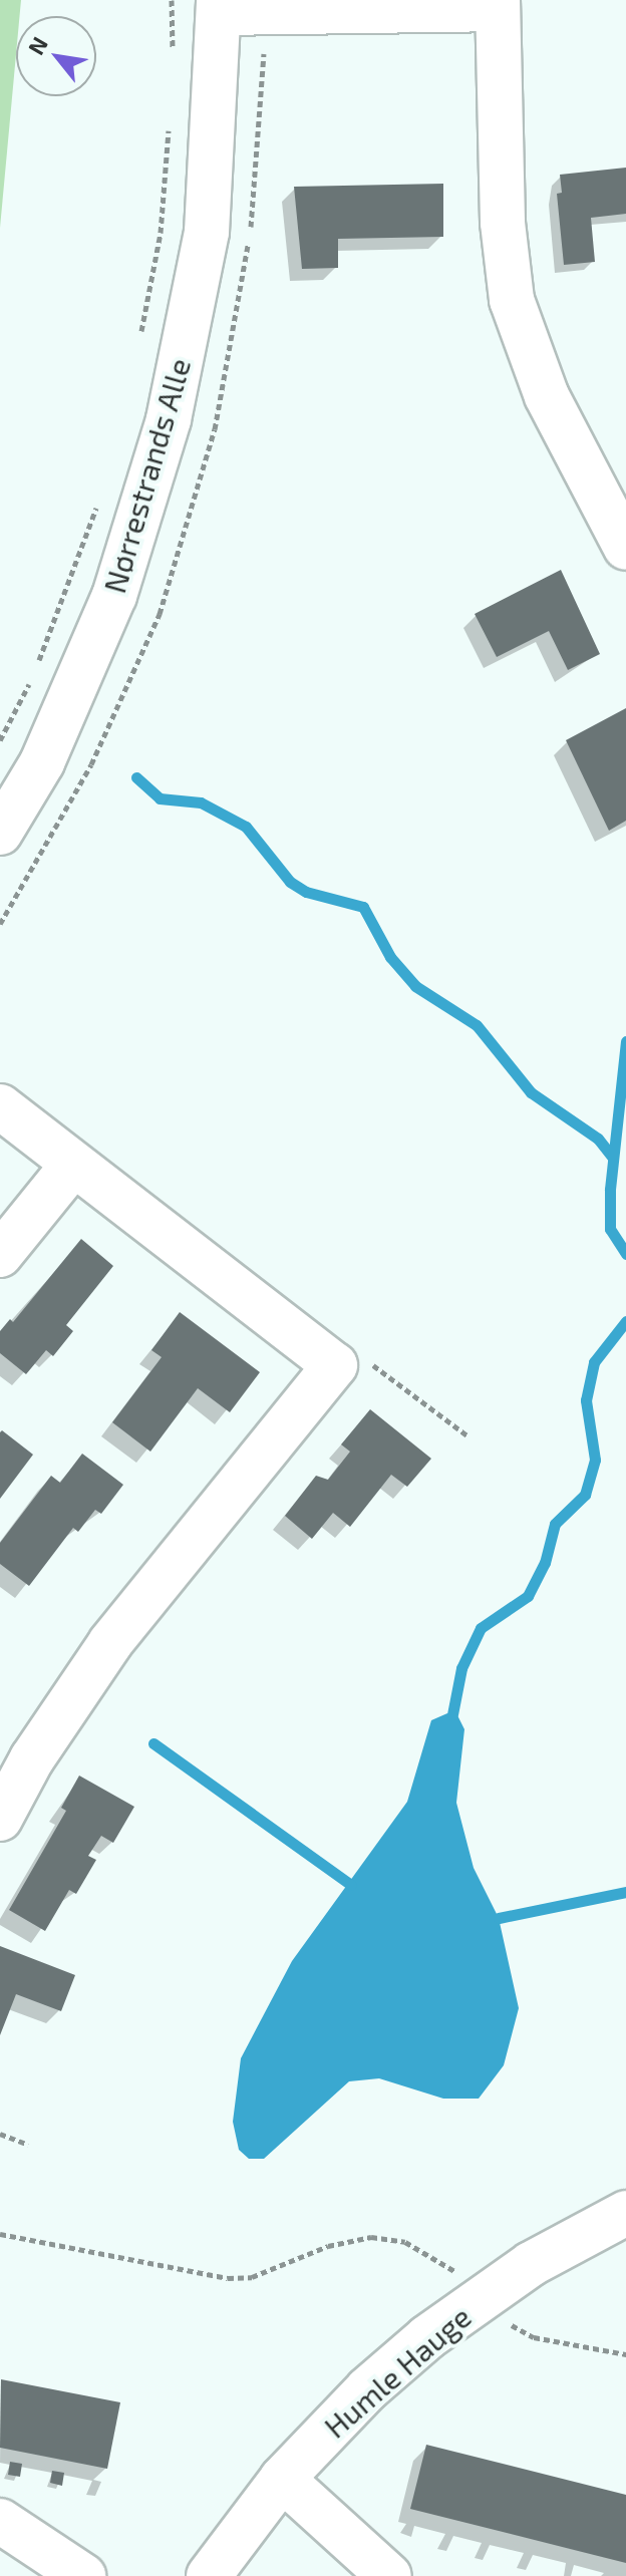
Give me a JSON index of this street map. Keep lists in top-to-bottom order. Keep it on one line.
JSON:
{"streets":{"street":["Nørrestrands Alle","Humle Hauge"]},"north":"top left"}
